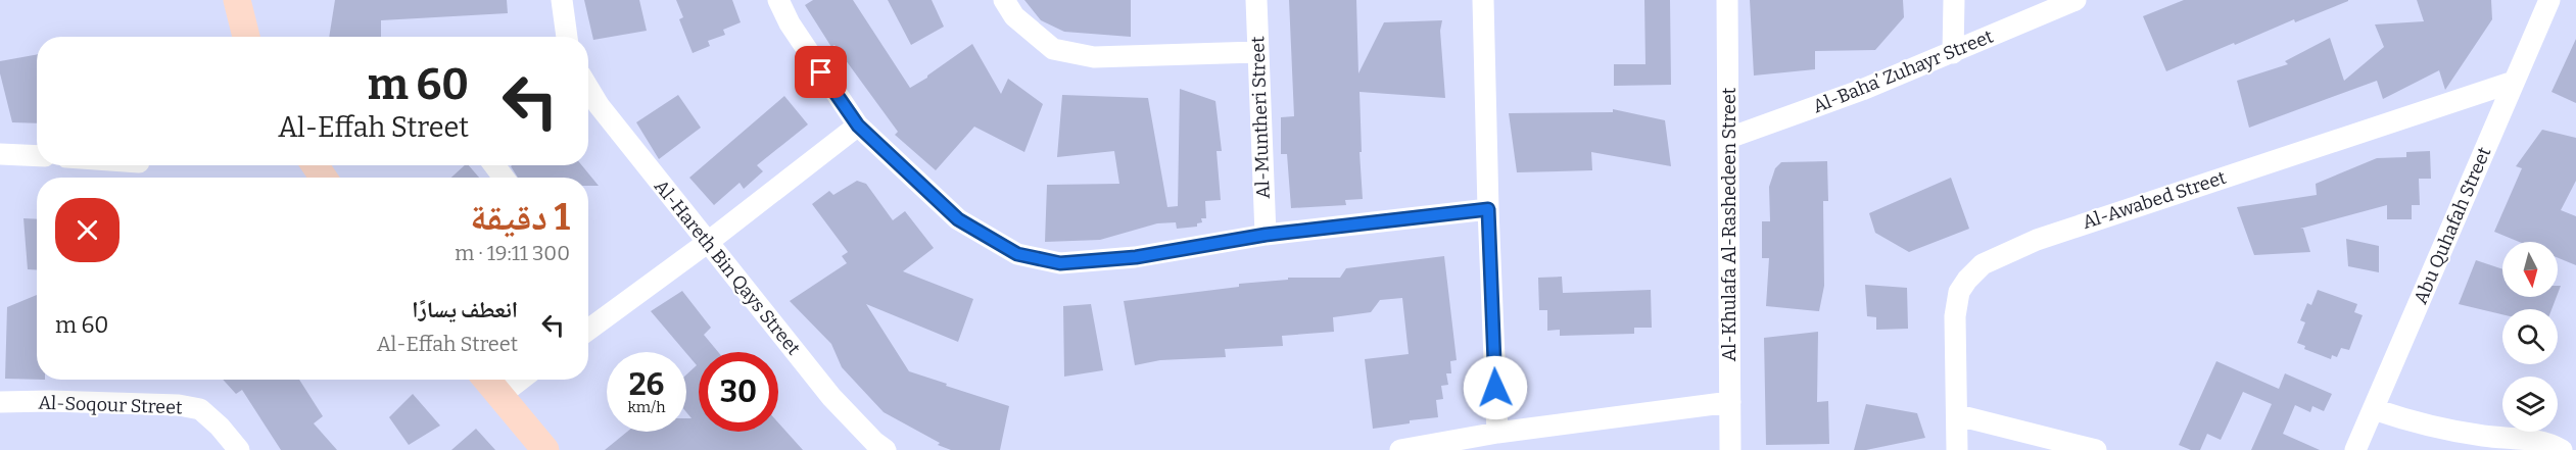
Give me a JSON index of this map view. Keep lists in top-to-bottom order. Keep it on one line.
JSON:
{"streets":{"street":["Al-Baha’ Zuhayr Street","Al-Muntheri Street","Al-Awabed Street","Al-Khulafa Al-Rashedeen Street","Abu Quhafah Street","Al-Hareth Bin Qays Street","Al-Soqour Street"]},"crossings":[["Al-Baha’ Zuhayr Street","Al-Khulafa Al-Rashedeen Street"],["Al-Awabed Street","Abu Quhafah Street"]],"north":"bottom","page":{"turn":["60 m","Al-Effah Street"],"heading":["1 دقيقة","300 m · 19:11"],"list":[{"name":"انعطف يسارًا","note":"Al-Effah Street","value":"60 m"}],"speed":"26 km/h","limit":"30"}}
